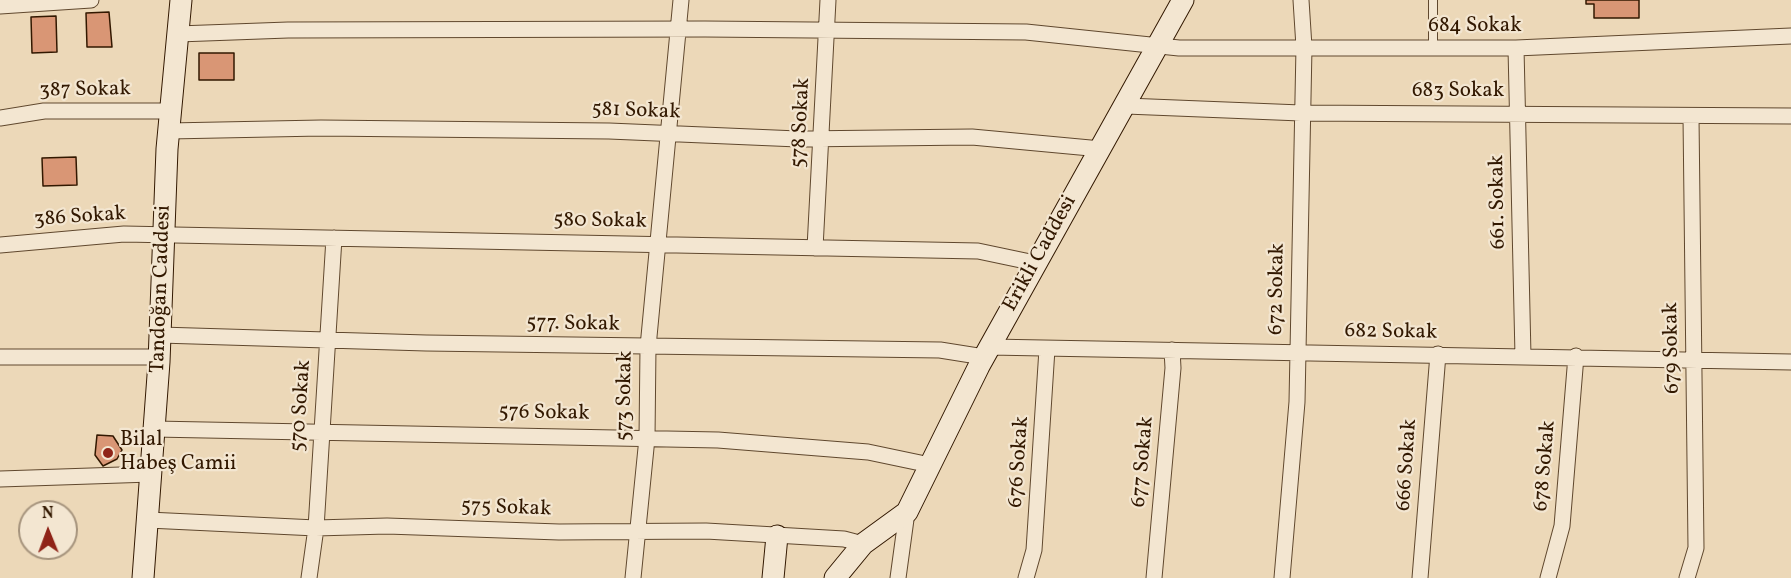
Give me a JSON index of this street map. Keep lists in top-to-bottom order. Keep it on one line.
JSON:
{"streets":{"street":["684 Sokak","387 Sokak","683 Sokak","581 Sokak","578 Sokak","661. Sokak","386 Sokak","580 Sokak","Erikli Caddesi","Tandoğan Caddesi","672 Sokak","577. Sokak","682 Sokak","679 Sokak","573 Sokak","570 Sokak","576 Sokak","676 Sokak","677 Sokak","666 Sokak","678 Sokak","575 Sokak"]},"crossings":[["684 Sokak","578 Sokak"],["684 Sokak","661. Sokak"],["684 Sokak","Erikli Caddesi"],["684 Sokak","Tandoğan Caddesi"],["684 Sokak","672 Sokak"],["684 Sokak","573 Sokak"],["387 Sokak","581 Sokak"],["387 Sokak","Tandoğan Caddesi"],["683 Sokak","661. Sokak"],["683 Sokak","Erikli Caddesi"],["683 Sokak","672 Sokak"],["683 Sokak","679 Sokak"],["581 Sokak","578 Sokak"],["581 Sokak","Erikli Caddesi"],["581 Sokak","Tandoğan Caddesi"],["581 Sokak","573 Sokak"],["578 Sokak","580 Sokak"],["661. Sokak","682 Sokak"],["386 Sokak","580 Sokak"],["386 Sokak","Tandoğan Caddesi"],["580 Sokak","Erikli Caddesi"],["580 Sokak","Tandoğan Caddesi"],["580 Sokak","573 Sokak"],["580 Sokak","570 Sokak"],["Erikli Caddesi","577. Sokak"],["Erikli Caddesi","682 Sokak"],["Erikli Caddesi","576 Sokak"],["Tandoğan Caddesi","577. Sokak"],["Tandoğan Caddesi","576 Sokak"],["Tandoğan Caddesi","575 Sokak"],["672 Sokak","682 Sokak"],["577. Sokak","682 Sokak"],["577. Sokak","573 Sokak"],["577. Sokak","570 Sokak"],["682 Sokak","679 Sokak"],["682 Sokak","676 Sokak"],["682 Sokak","677 Sokak"],["682 Sokak","666 Sokak"],["682 Sokak","678 Sokak"],["573 Sokak","576 Sokak"],["573 Sokak","575 Sokak"],["570 Sokak","576 Sokak"],["570 Sokak","575 Sokak"]],"places":["Bilal Habeş Camii"],"north":"top"}
